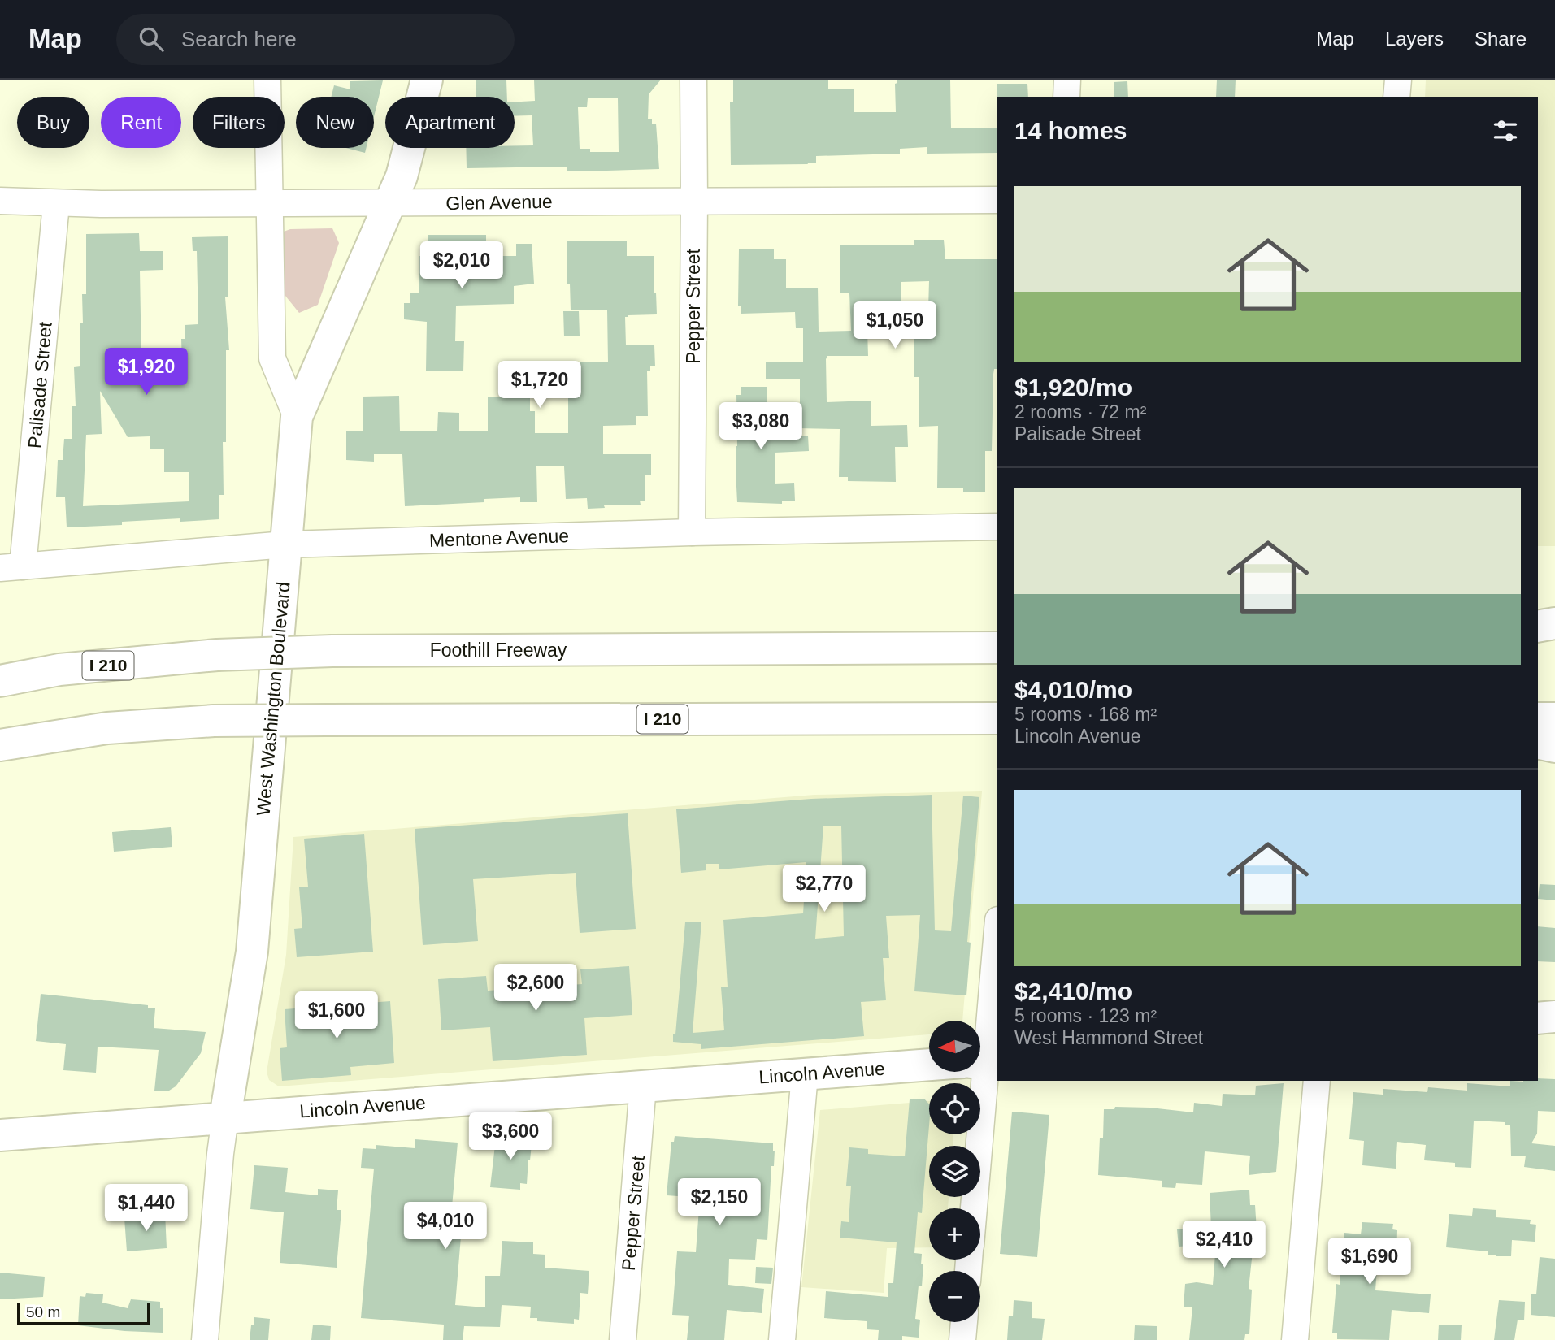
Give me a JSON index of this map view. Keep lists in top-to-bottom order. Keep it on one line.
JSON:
{"streets":{"main road":["Foothill Freeway","I 210","West Washington Boulevard","Lincoln Avenue"],"street":["Glen Avenue","Pepper Street","Palisade Street","Mentone Avenue"]},"crossings":[["Glen Avenue","Pepper Street"],["Glen Avenue","Palisade Street"],["Glen Avenue","West Washington Boulevard"],["Pepper Street","Mentone Avenue"],["Pepper Street","Lincoln Avenue"],["Palisade Street","Mentone Avenue"],["Mentone Avenue","West Washington Boulevard"],["West Washington Boulevard","Lincoln Avenue"]],"scale_bar":"50 m","north":"left","page":{"header":"Map","search":"Search here","nav":["Map","Layers","Share"],"chip":["Buy","Rent","Filters","New","Apartment"],"heading":"14 homes","list":[{"name":"$1,920/mo","note":"2 rooms · 72 m² · Palisade Street"},{"name":"$4,010/mo","note":"5 rooms · 168 m² · Lincoln Avenue"},{"name":"$2,410/mo","note":"5 rooms · 123 m² · West Hammond Street"}],"price":["$2,010","$1,050","$1,920","$1,720","$3,080","$2,770","$2,600","$1,600","$3,600","$2,150","$1,440","$4,010","$2,410","$1,690"],"map_buttons":["+","−"],"scale":"50 m"}}
